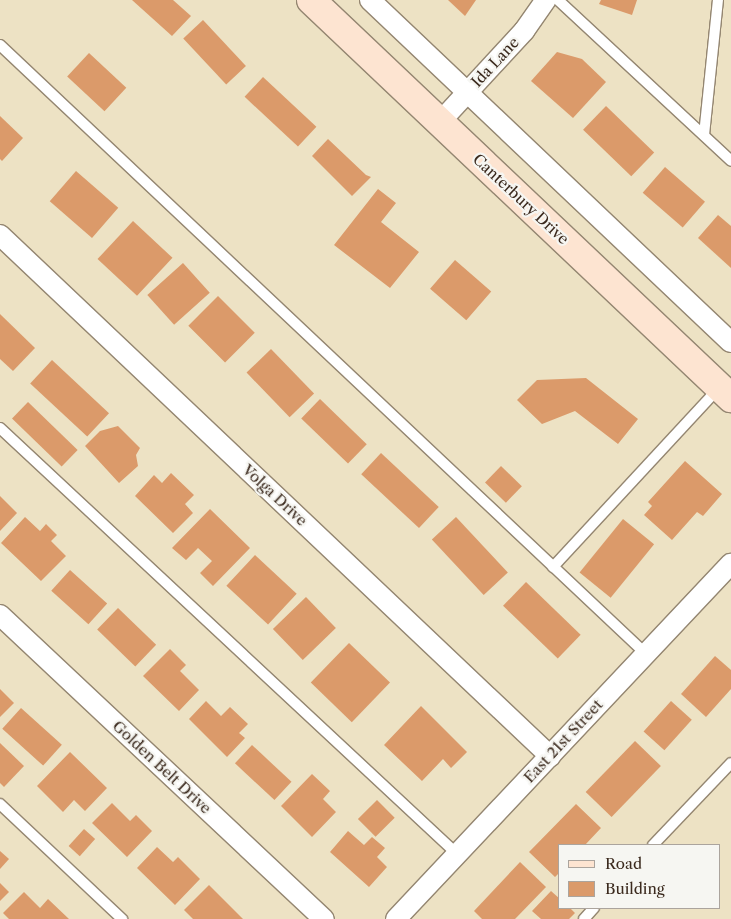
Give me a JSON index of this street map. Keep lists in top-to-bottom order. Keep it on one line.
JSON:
{"streets":{"main road":["Canterbury Drive"],"street":["Ida Lane","Volga Drive","East 21st Street","Golden Belt Drive"]},"crossings":[["Ida Lane","Canterbury Drive"],["Volga Drive","East 21st Street"]],"legend":["Road","Building"]}
